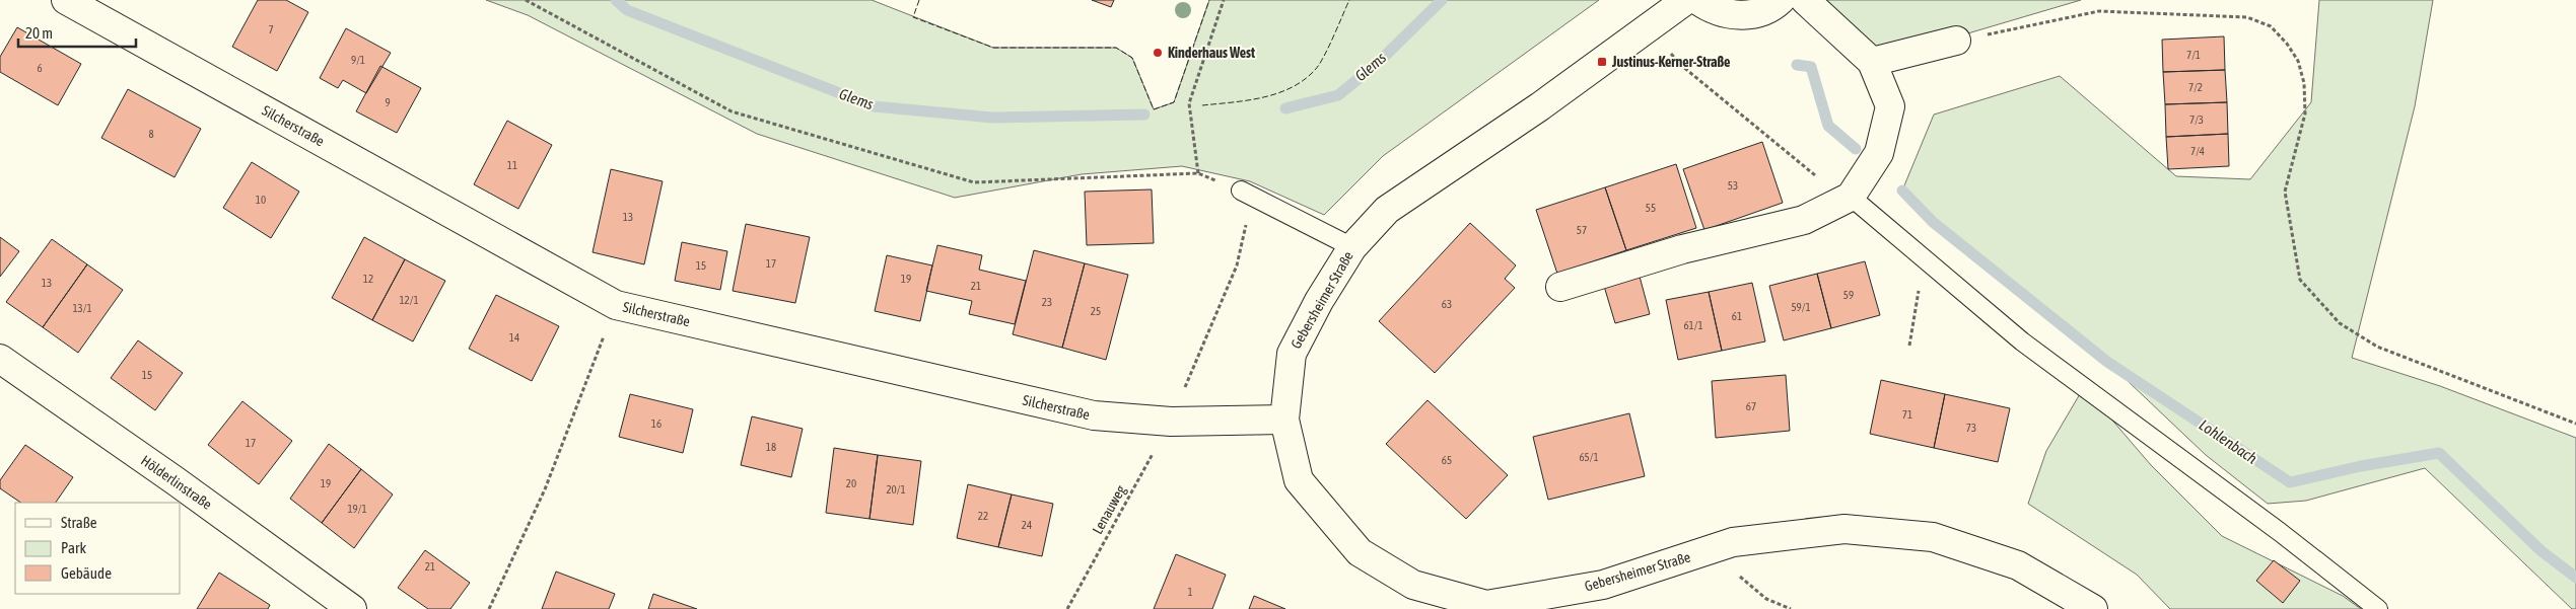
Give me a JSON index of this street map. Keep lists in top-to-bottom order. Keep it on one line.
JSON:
{"streets":{"street":["Silcherstraße","Gebersheimer Straße","Hölderlinstraße"],"path":["Lenauweg"]},"crossings":[["Silcherstraße","Gebersheimer Straße"],["Silcherstraße","Lenauweg"]],"water":["Glems","Lohlenbach"],"places":{"other":["Kinderhaus West"],"transit":["Justinus-Kerner-Straße"]},"house_numbers":["7","7/1","9/1","6","7/2","9","7/3","8","7/4","11","53","10","55","13","57","17","15","12","19","13","21","59","12/1","23","63","59/1","13/1","25","61","61/1","14","15","67","71","16","73","17","18","65/1","65","19","20","20/1","19/1","22","24","21","1"],"legend":["Straße","Park","Gebäude"],"scale_bar":"20 m"}
